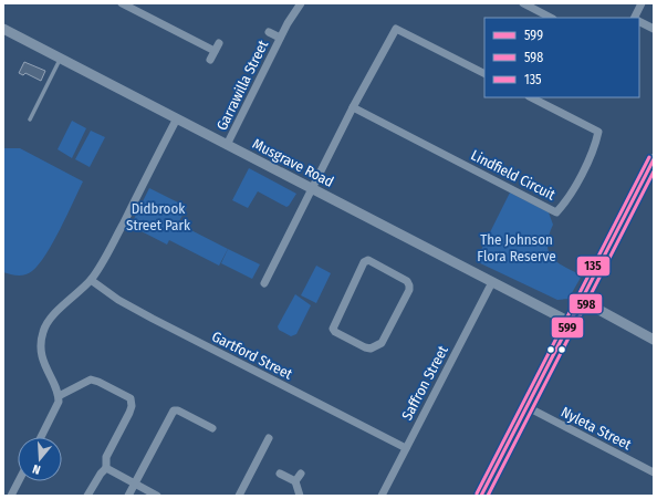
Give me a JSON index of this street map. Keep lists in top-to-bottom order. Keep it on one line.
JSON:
{"streets":{"street":["Garrawilla Street","Musgrave Road","Lindfield Circuit","Gartford Street","Saffron Street","Nyleta Street"]},"crossings":[["Garrawilla Street","Musgrave Road"],["Musgrave Road","Saffron Street"],["Gartford Street","Saffron Street"]],"parks":["Didbrook Street Park","The Johnson Flora Reserve"],"lines":["transit line 135","transit line 599","transit line 598"],"legend":["599","598","135"],"north":"bottom"}
